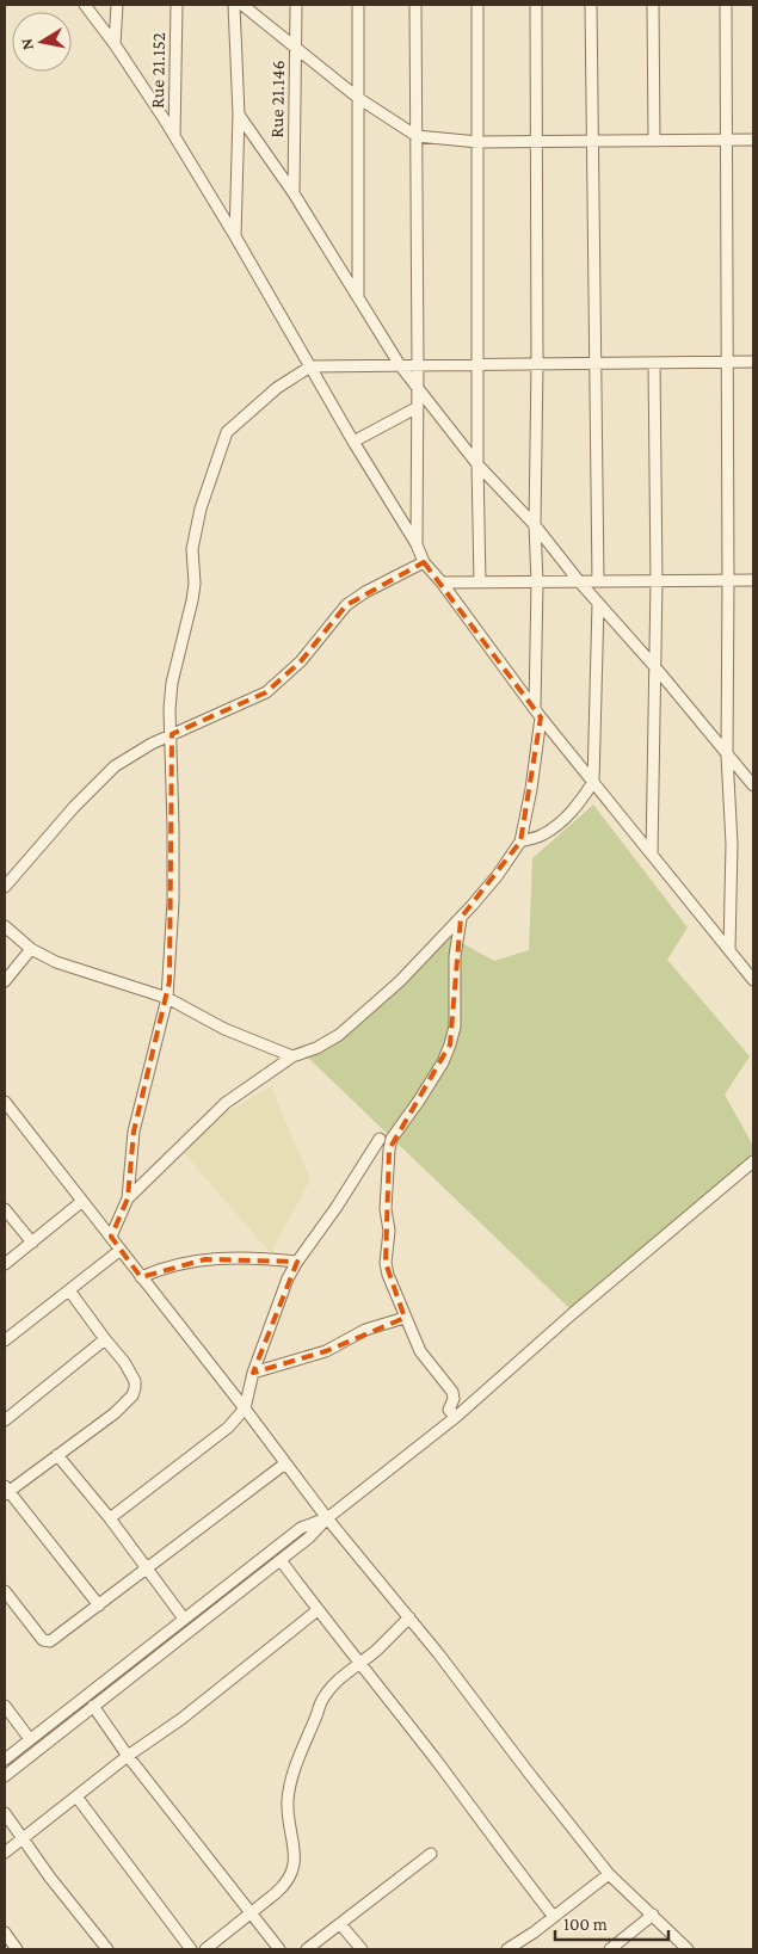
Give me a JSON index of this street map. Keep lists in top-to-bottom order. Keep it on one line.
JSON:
{"streets":{"street":["Rue 21.152","Rue 21.146"]},"scale_bar":"100 m","north":"left"}
